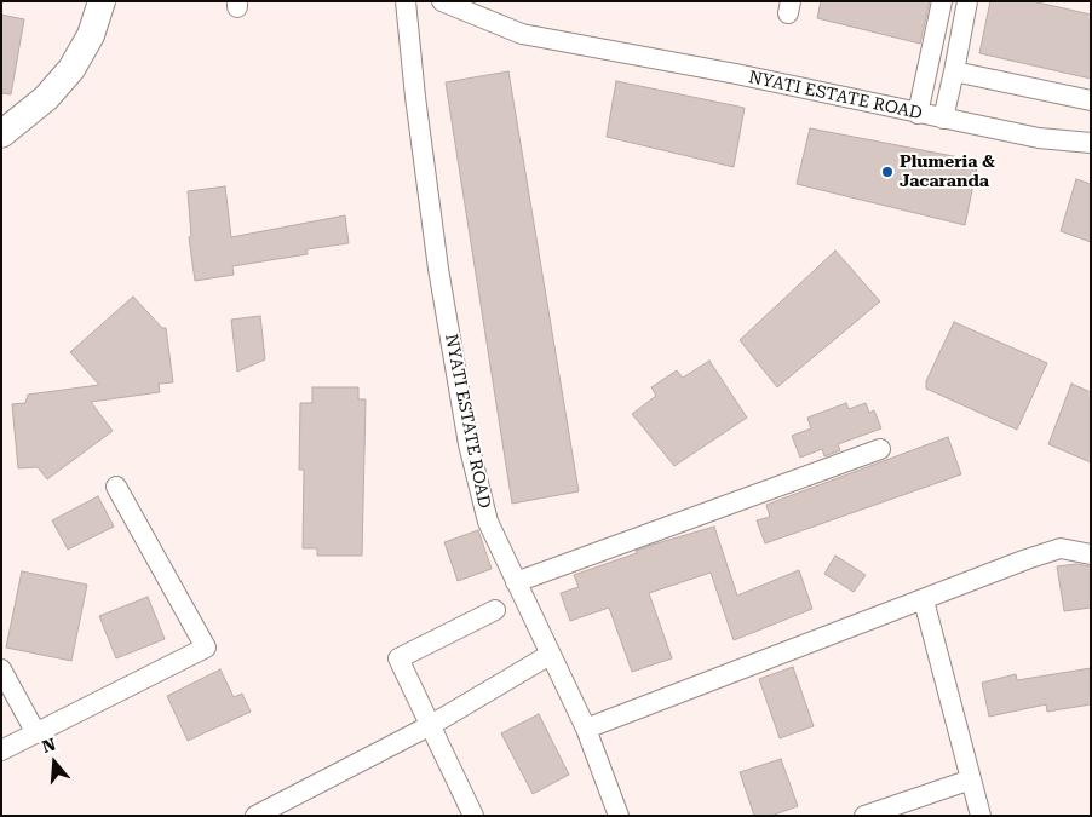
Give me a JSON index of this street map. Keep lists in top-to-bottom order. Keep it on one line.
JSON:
{"streets":{"street":["NYATI ESTATE ROAD"]},"places":["Plumeria & Jacaranda"],"north":"top"}
